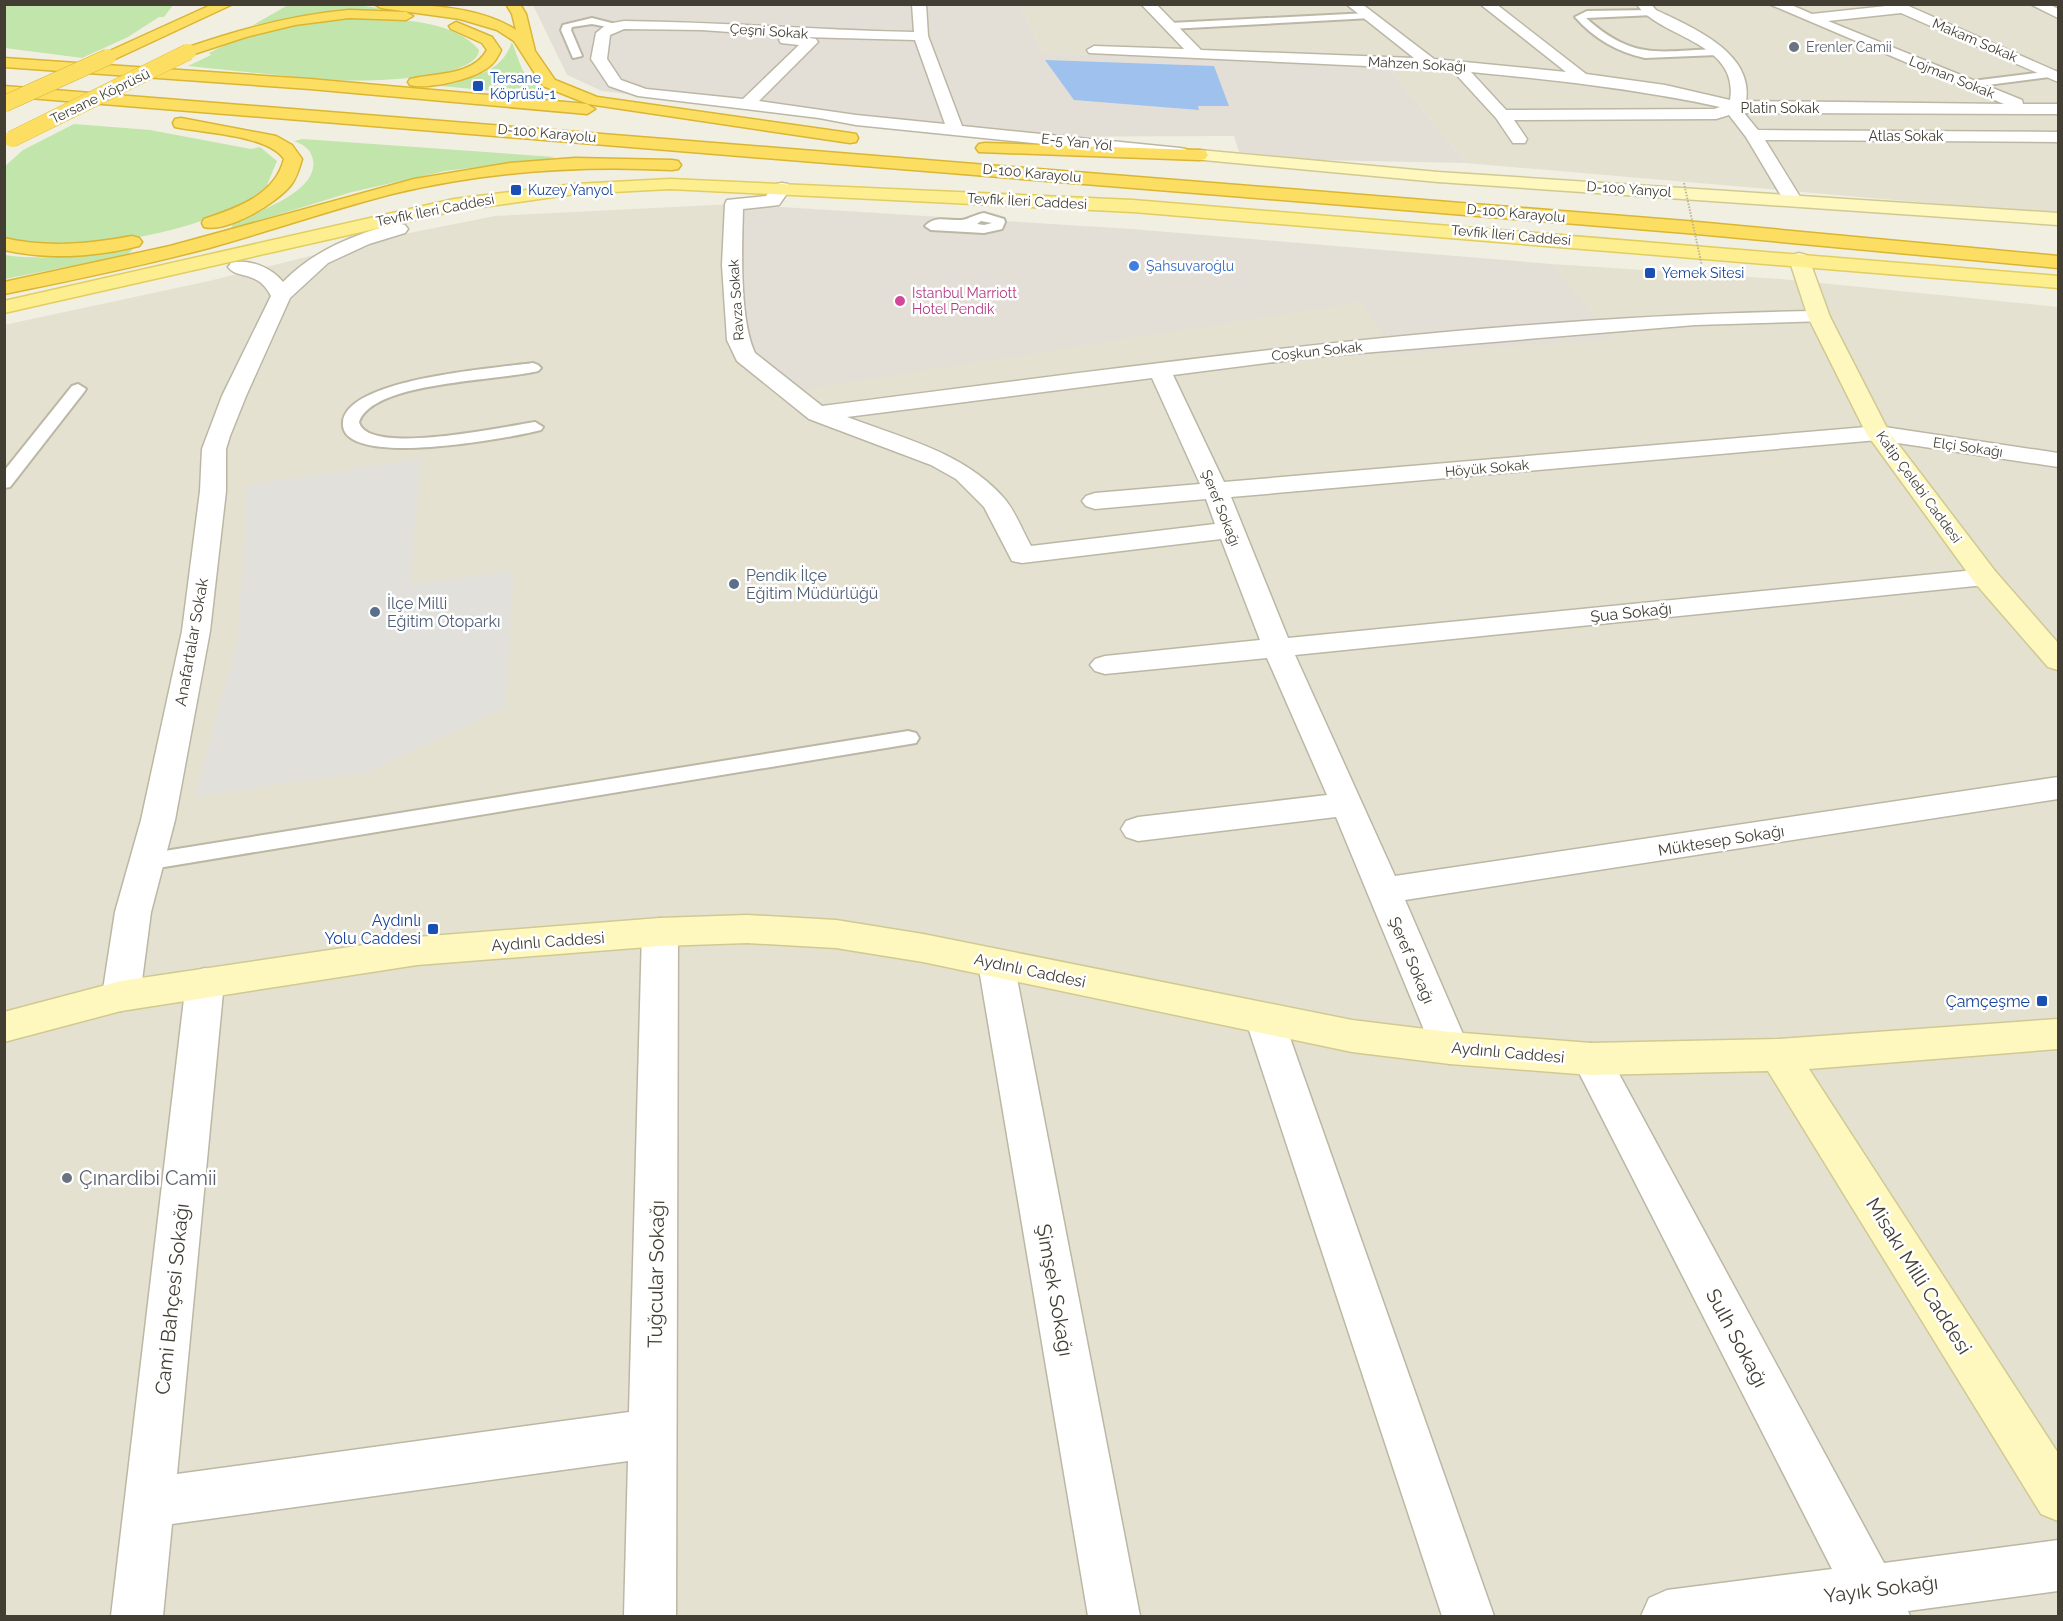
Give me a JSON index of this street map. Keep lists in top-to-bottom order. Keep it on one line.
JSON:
{"streets":{"highway":["Tersane Köprüsü","D-100 Karayolu"],"main road":["D-100 Yanyol","Tevfik İleri Caddesi","Katip Çelebi Caddesi","Aydınlı Caddesi","Misakı Milli Caddesi"],"street":["Çeşni Sokak","Makam Sokak","Mahzen Sokağı","Lojman Sokak","Platin Sokak","Atlas Sokak","E-5 Yan Yol","Ravza Sokak","Coşkun Sokak","Elçi Sokağı","Höyük Sokak","Şeref Sokağı","Şua Sokağı","Anafartalar Sokak","Müktesep Sokağı","Tuğcular Sokağı","Şimşek Sokağı","Cami Bahçesi Sokağı","Sulh Sokağı","Yayık Sokağı"]},"crossings":[["Çeşni Sokak","E-5 Yan Yol"],["Mahzen Sokağı","Platin Sokak"],["Lojman Sokak","Platin Sokak"],["E-5 Yan Yol","D-100 Yanyol"],["Tevfik İleri Caddesi","Ravza Sokak"],["Tevfik İleri Caddesi","Katip Çelebi Caddesi"],["Tevfik İleri Caddesi","Anafartalar Sokak"],["Ravza Sokak","Coşkun Sokak"],["Coşkun Sokak","Katip Çelebi Caddesi"],["Coşkun Sokak","Şeref Sokağı"],["Elçi Sokağı","Höyük Sokak"],["Elçi Sokağı","Katip Çelebi Caddesi"],["Höyük Sokak","Katip Çelebi Caddesi"],["Höyük Sokak","Şeref Sokağı"],["Katip Çelebi Caddesi","Şua Sokağı"],["Şeref Sokağı","Şua Sokağı"],["Şeref Sokağı","Müktesep Sokağı"],["Şeref Sokağı","Aydınlı Caddesi"],["Anafartalar Sokak","Aydınlı Caddesi"],["Aydınlı Caddesi","Tuğcular Sokağı"],["Aydınlı Caddesi","Misakı Milli Caddesi"],["Aydınlı Caddesi","Şimşek Sokağı"],["Aydınlı Caddesi","Cami Bahçesi Sokağı"],["Aydınlı Caddesi","Sulh Sokağı"],["Sulh Sokağı","Yayık Sokağı"]],"places":{"other":["Erenler Camii","Şahsuvaroğlu","Istanbul Marriott Hotel Pendik","Pendik İlçe Eğitim Müdürlüğü","İlçe Milli Eğitim Otoparkı","Çınardibi Camii"],"transit":["Tersane Köprüsü-1","Kuzey Yanyol","Yemek Sitesi","Aydınlı Yolu Caddesi","Çamçeşme"]}}
